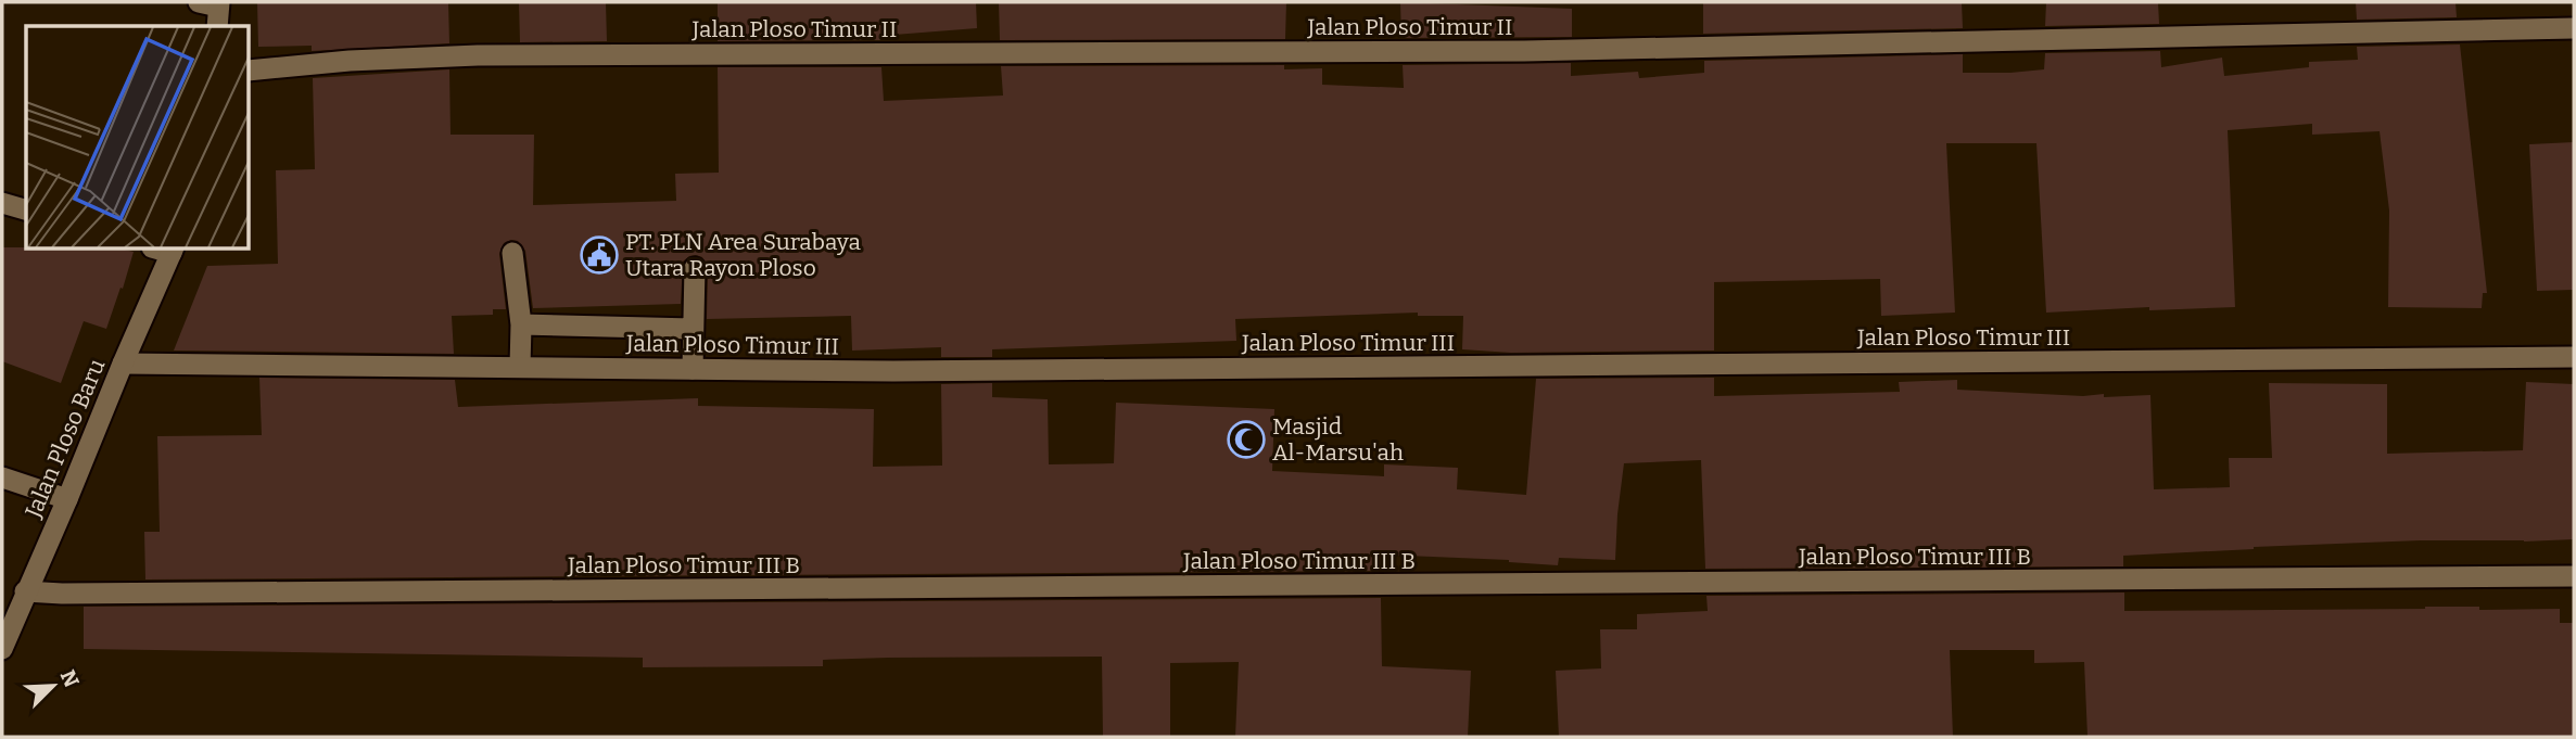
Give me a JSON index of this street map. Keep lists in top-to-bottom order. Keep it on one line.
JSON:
{"streets":{"street":["Jalan Ploso Timur II","Jalan Ploso Timur III","Jalan Ploso Baru","Jalan Ploso Timur III B"]},"crossings":[["Jalan Ploso Timur III","Jalan Ploso Baru"],["Jalan Ploso Baru","Jalan Ploso Timur III B"]],"places":{"public building":["PT. PLN Area Surabaya Utara Rayon Ploso"],"mosque":["Masjid Al-Marsu'ah"]},"north":"top right"}
